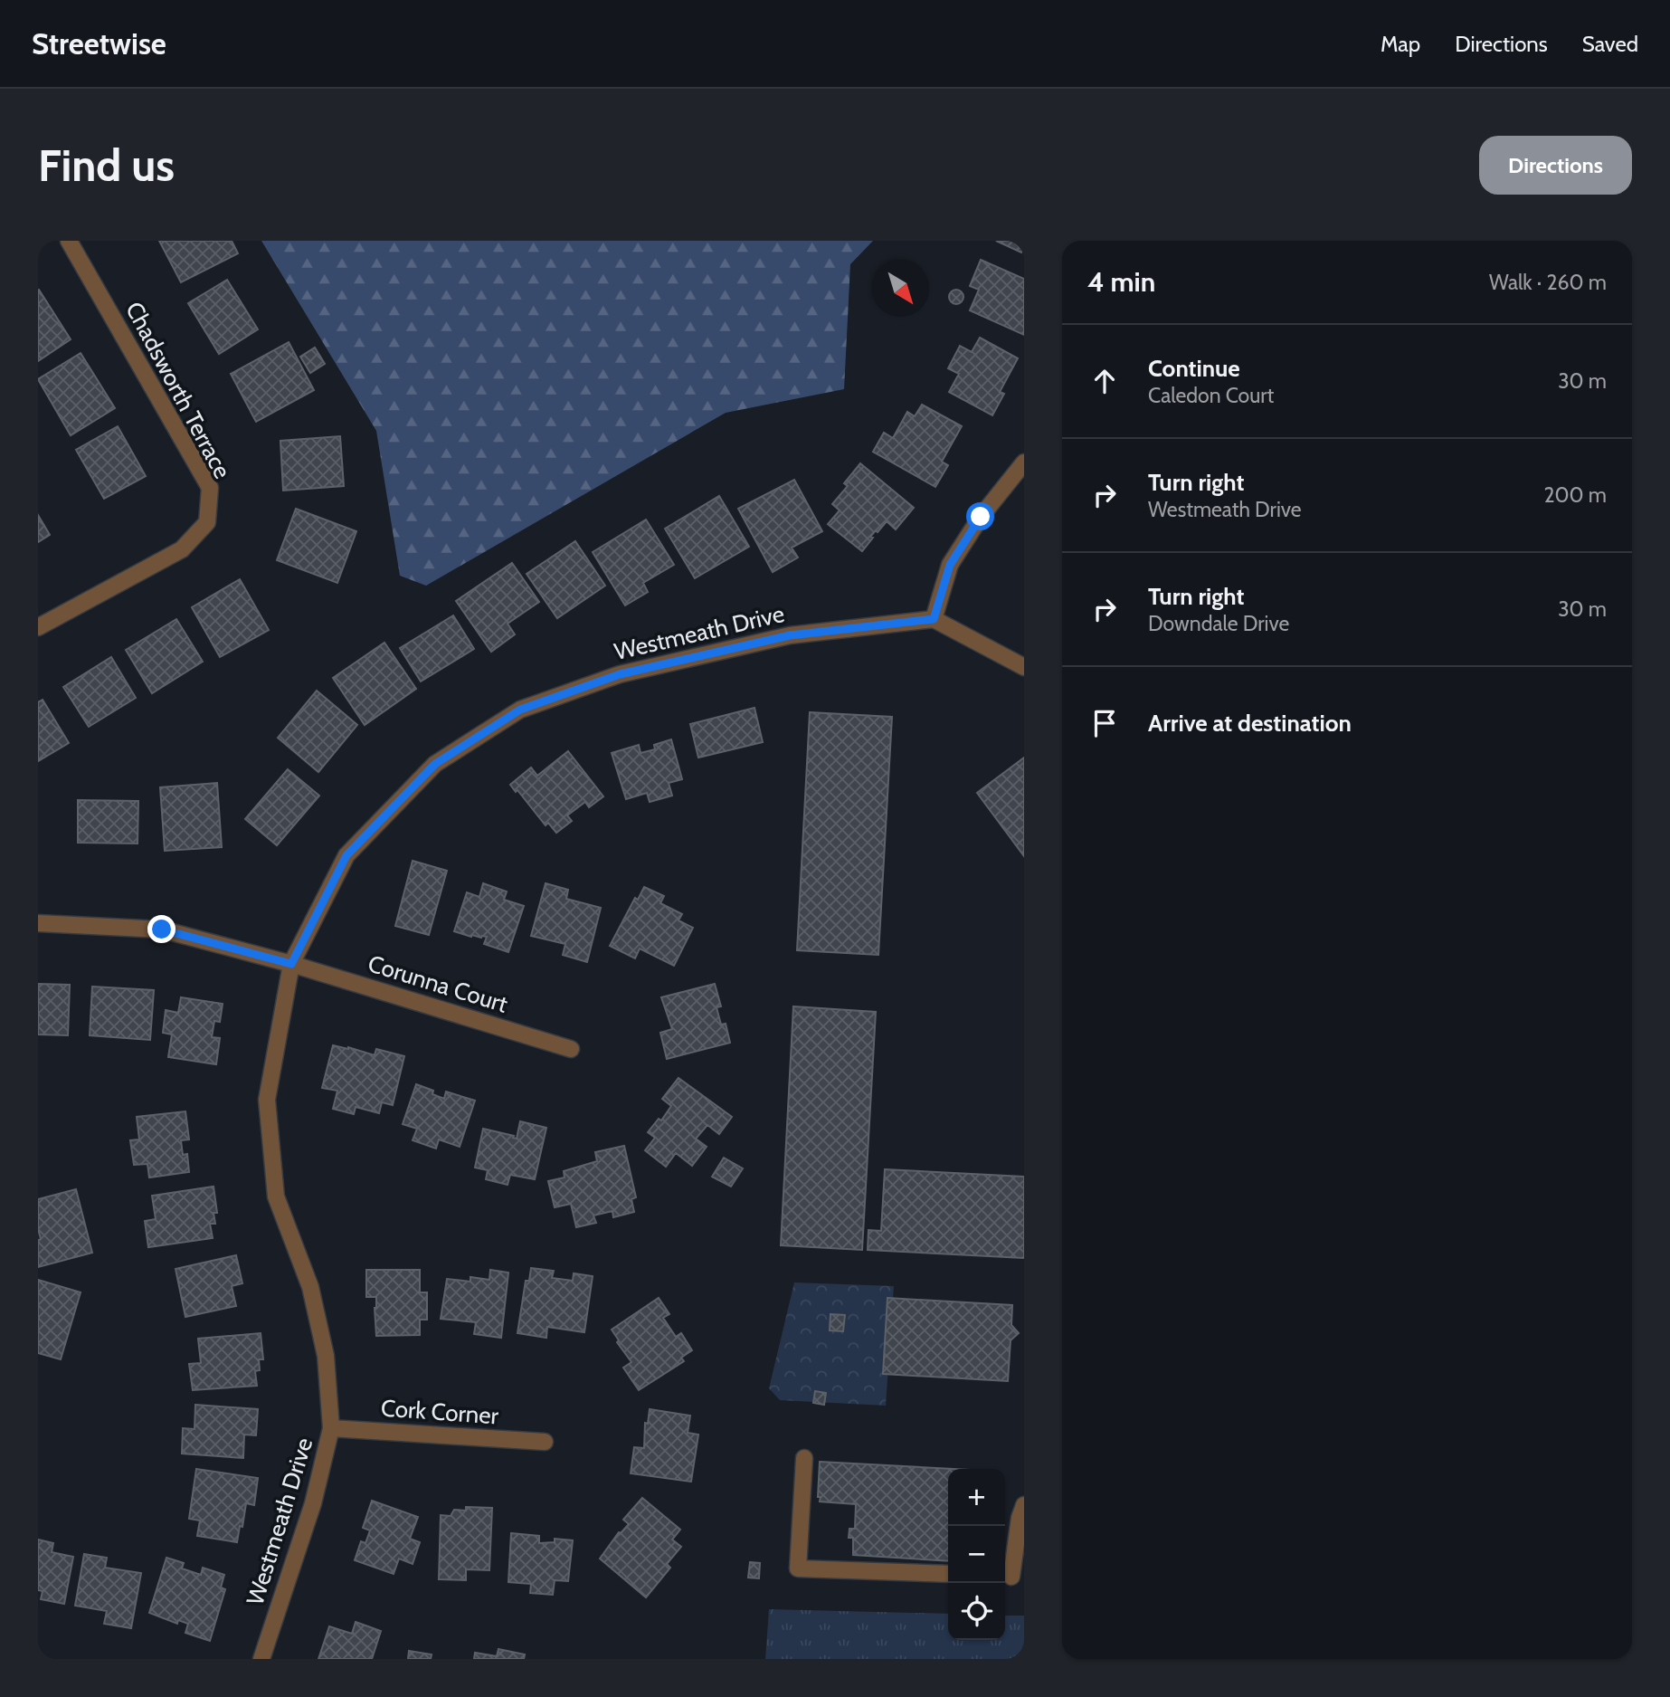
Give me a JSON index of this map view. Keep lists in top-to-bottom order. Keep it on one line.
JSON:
{"streets":{"street":["Chadsworth Terrace","Westmeath Drive","Corunna Court","Cork Corner"]},"crossings":[["Westmeath Drive","Corunna Court"],["Westmeath Drive","Cork Corner"]],"north":"bottom right","page":{"header":"Streetwise","nav":["Map","Directions","Saved"],"buttons":"Directions","title":"Find us","heading":["4 min","Walk · 260 m"],"list":[["Continue","Caledon Court","30 m"],["Turn right","Westmeath Drive","200 m"],["Turn right","Downdale Drive","30 m"],"Arrive at destination"],"map_buttons":["+","−"]}}
